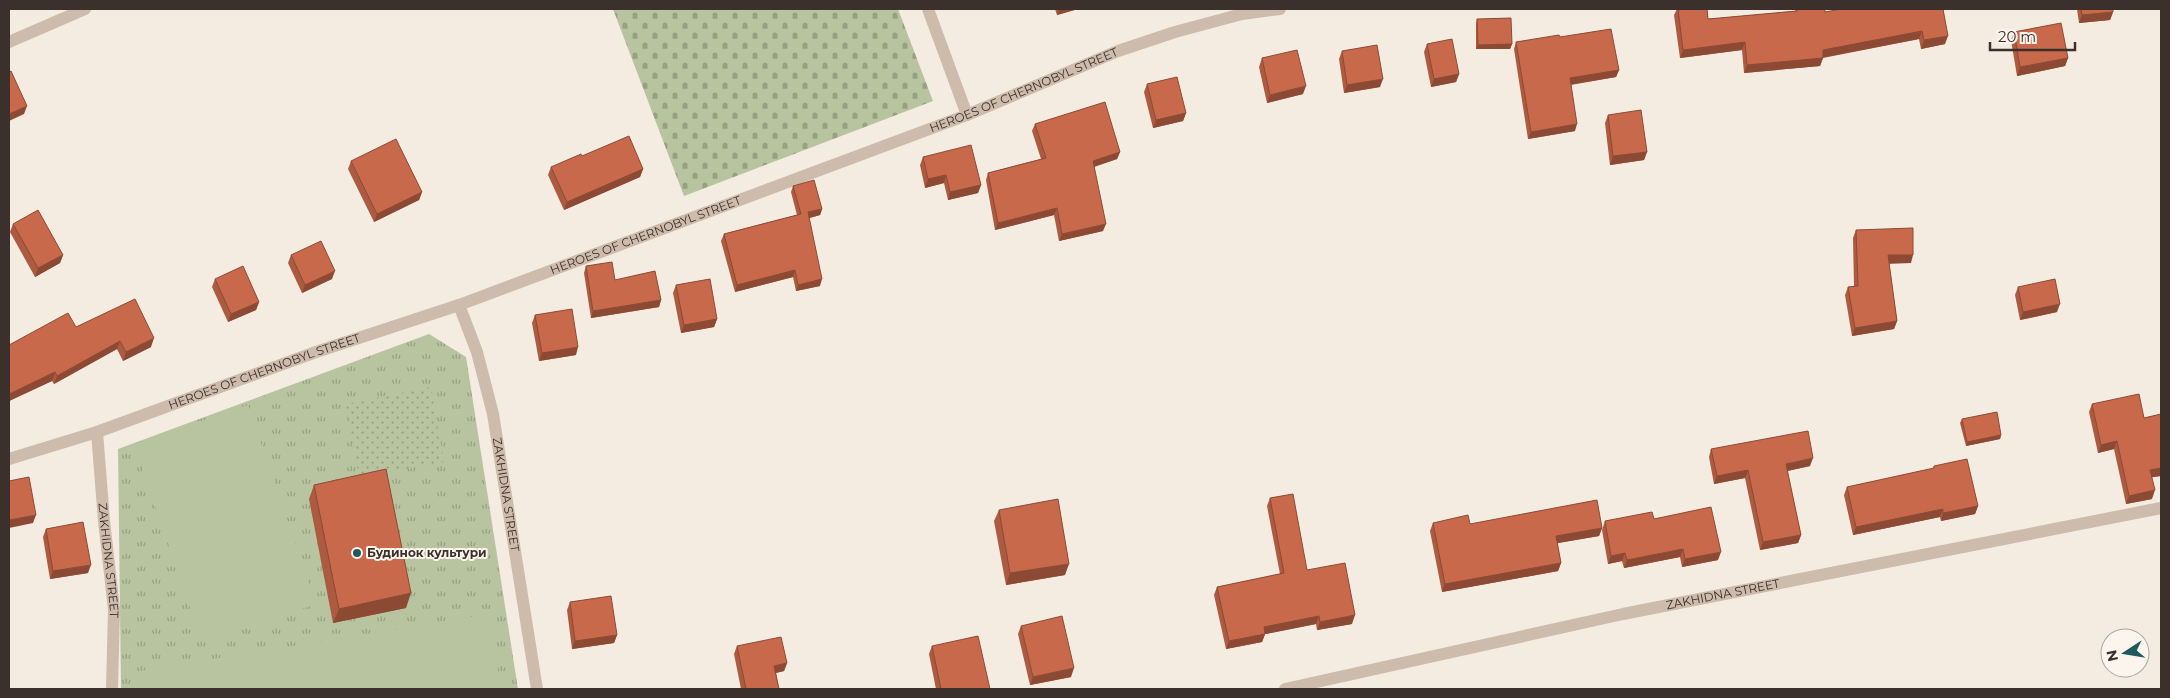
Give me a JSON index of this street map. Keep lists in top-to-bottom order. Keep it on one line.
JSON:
{"streets":{"street":["HEROES OF CHERNOBYL STREET","ZAKHIDNA STREET"]},"crossings":[["HEROES OF CHERNOBYL STREET","ZAKHIDNA STREET"]],"places":["Будинок культури"],"scale_bar":"20 m","north":"left"}
